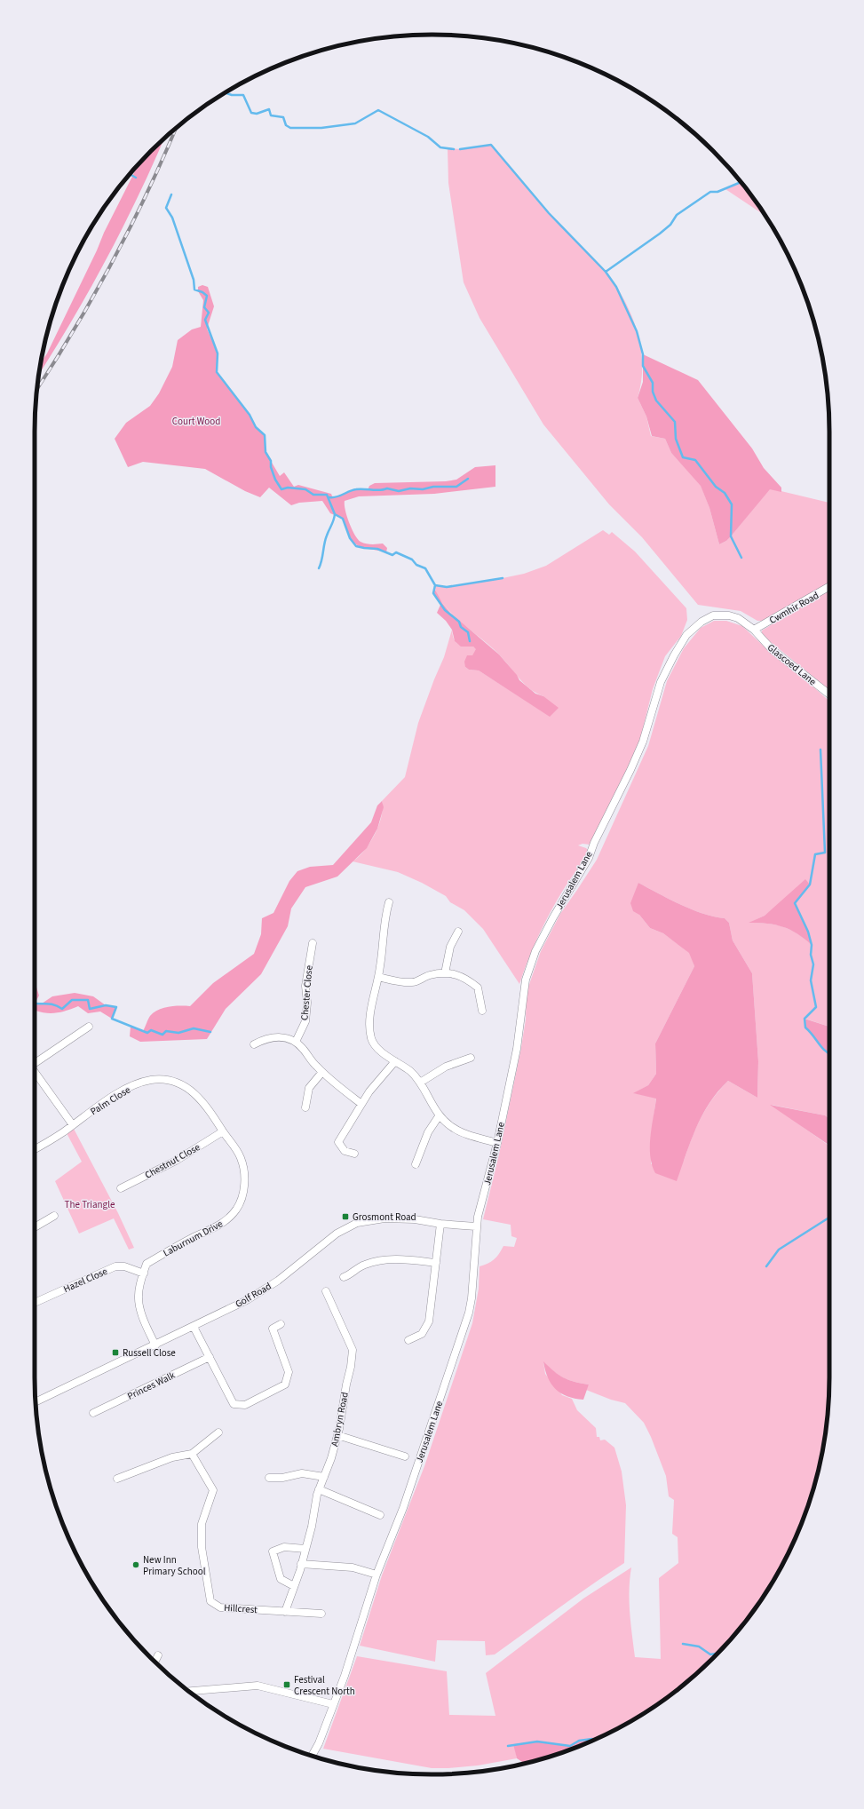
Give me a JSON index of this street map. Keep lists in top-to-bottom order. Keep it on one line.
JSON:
{"streets":{"street":["Cwmhir Road","Glascoed Lane","Jerusalem Lane","Chester Close","Palm Close","Chestnut Close","Laburnum Drive","Hazel Close","Golf Road","Princes Walk","Ambryn Road","Hillcrest"]},"crossings":[["Cwmhir Road","Glascoed Lane"],["Cwmhir Road","Jerusalem Lane"],["Glascoed Lane","Jerusalem Lane"],["Jerusalem Lane","Golf Road"],["Palm Close","Chestnut Close"],["Palm Close","Laburnum Drive"],["Chestnut Close","Laburnum Drive"],["Laburnum Drive","Hazel Close"],["Laburnum Drive","Golf Road"],["Ambryn Road","Hillcrest"]],"parks":["Court Wood","The Triangle"],"places":{"transit":["Grosmont Road","Russell Close","Festival Crescent North"],"other":["New Inn Primary School"]}}
